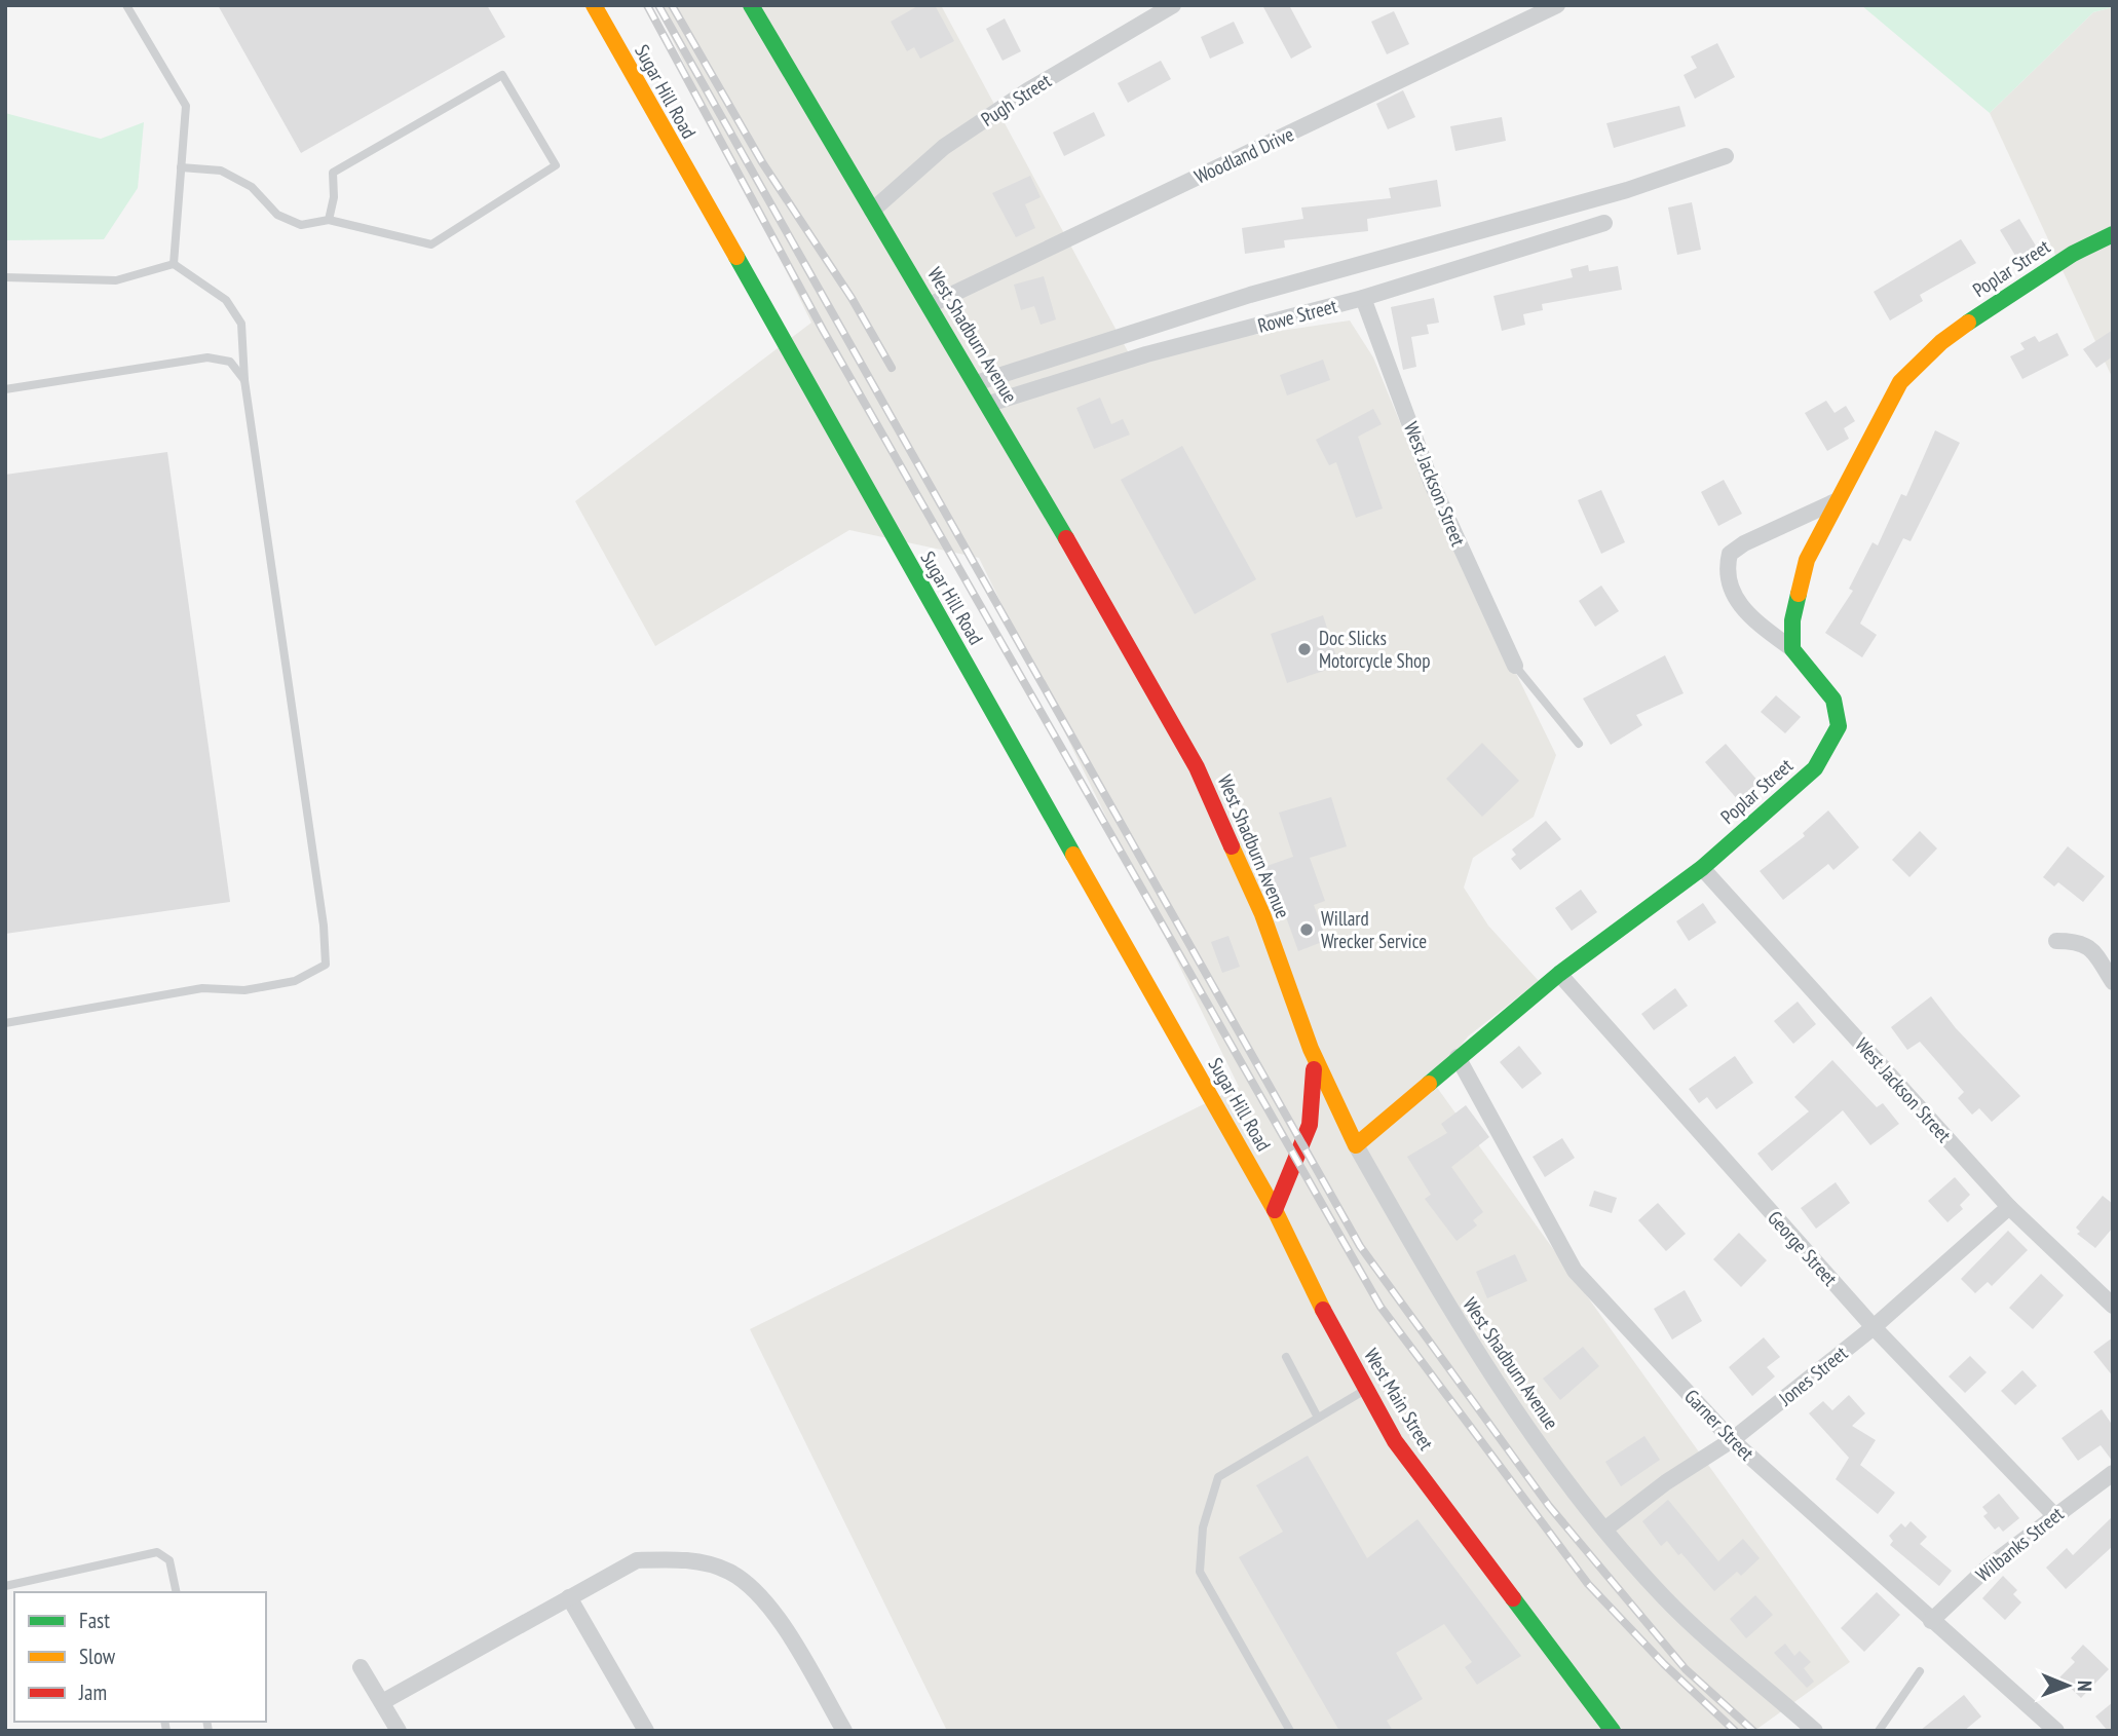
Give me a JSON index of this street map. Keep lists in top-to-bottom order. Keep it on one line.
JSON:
{"streets":{"street":["Sugar Hill Road","Pugh Street","Woodland Drive","Poplar Street","Rowe Street","West Shadburn Avenue","West Jackson Street","George Street","Jones Street","West Main Street","Garner Street","Wilbanks Street"]},"crossings":[["Sugar Hill Road","West Main Street"],["Pugh Street","West Shadburn Avenue"],["Woodland Drive","West Shadburn Avenue"],["Poplar Street","West Shadburn Avenue"],["Poplar Street","West Jackson Street"],["Poplar Street","George Street"],["Poplar Street","Garner Street"],["Rowe Street","West Shadburn Avenue"],["Rowe Street","West Jackson Street"],["West Shadburn Avenue","Jones Street"],["West Jackson Street","Jones Street"],["George Street","Jones Street"],["George Street","Wilbanks Street"],["Jones Street","Garner Street"],["Garner Street","Wilbanks Street"]],"places":["Doc Slicks Motorcycle Shop","Willard Wrecker Service"],"legend":["Fast","Slow","Jam"],"north":"right"}
